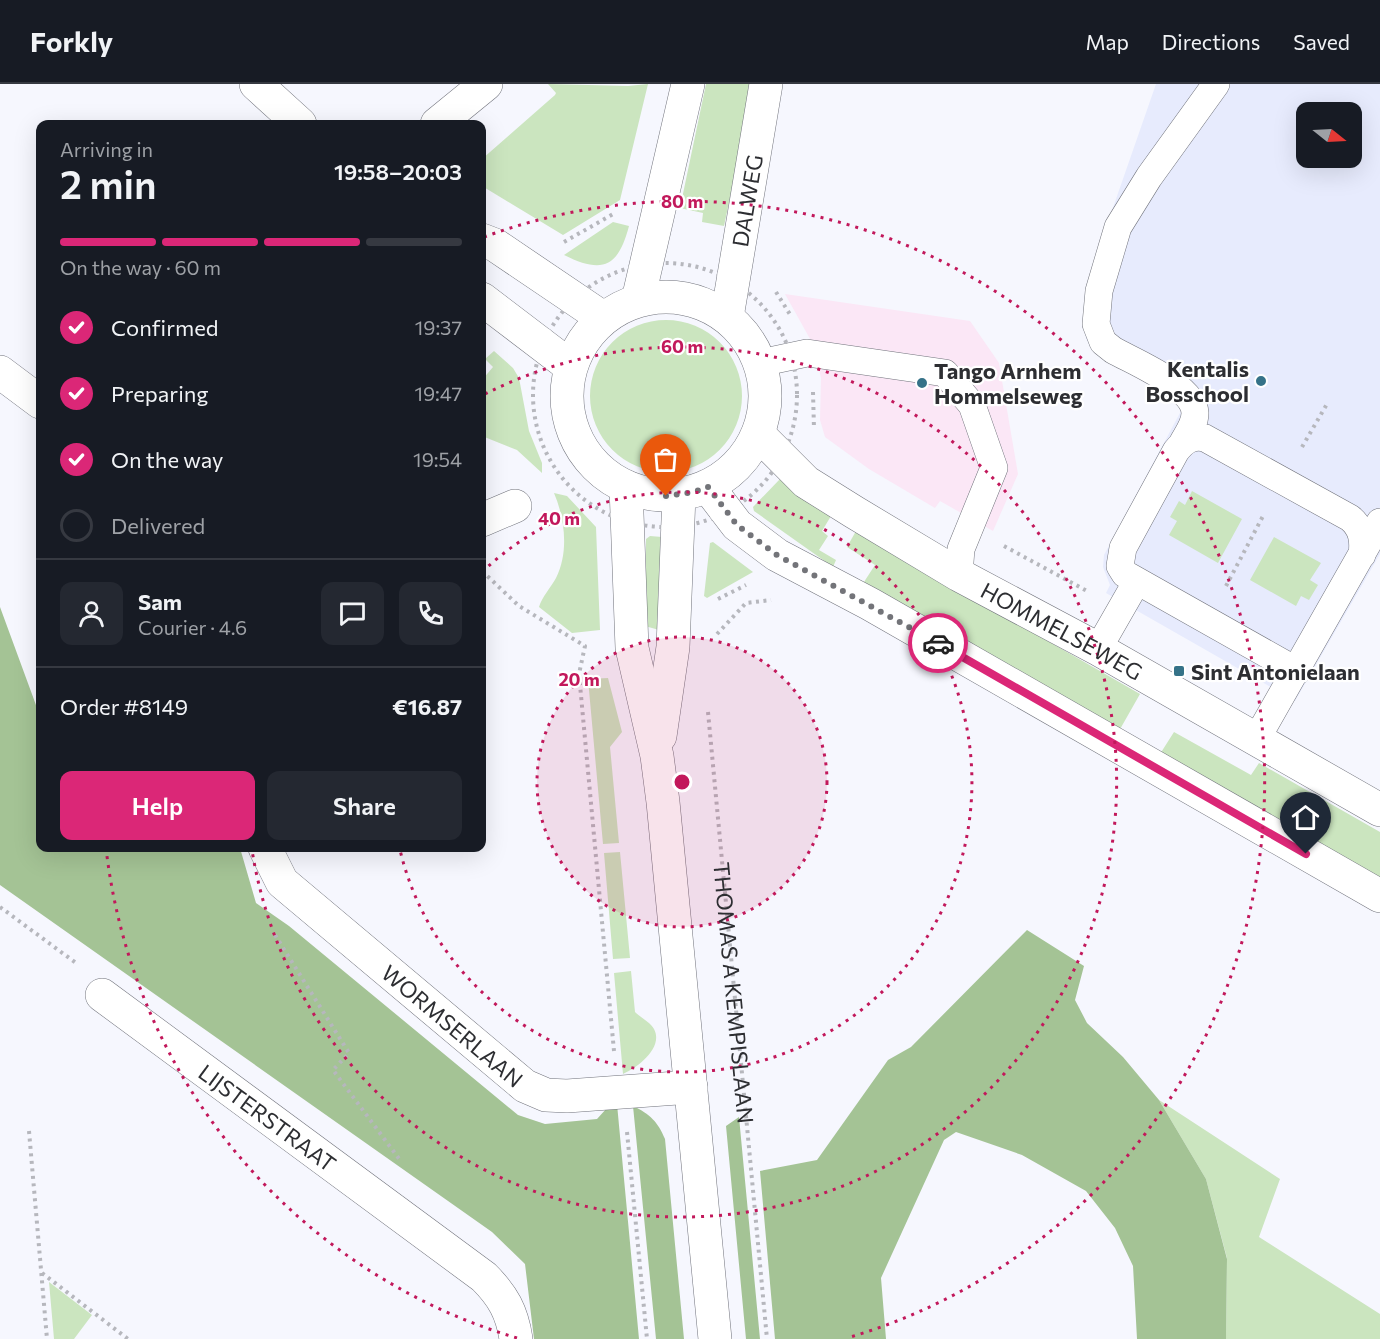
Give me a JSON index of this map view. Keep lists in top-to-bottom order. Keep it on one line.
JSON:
{"streets":{"street":["DALWEG","HOMMELSEWEG","WORMSERLAAN","LIJSTERSTRAAT"],"path":["THOMAS A KEMPISLAAN"]},"crossings":[["DALWEG","HOMMELSEWEG"]],"places":{"other":["Kentalis Bosschool","Tango Arnhem Hommelseweg"],"transit":["Sint Antonielaan"]},"north":"right","page":{"header":"Forkly","nav":["Map","Directions","Saved"],"heading":["2 min","Arriving in","19:58–20:03"],"panel":["Sam","Courier · 4.6","Order #8149","€16.87"],"bar":"On the way · 60 m","list":[["Confirmed","19:37"],["Preparing","19:47"],["On the way","19:54"],"Delivered"],"buttons":["Help","Share"]},"rings":["80 m","60 m","40 m","20 m"]}
